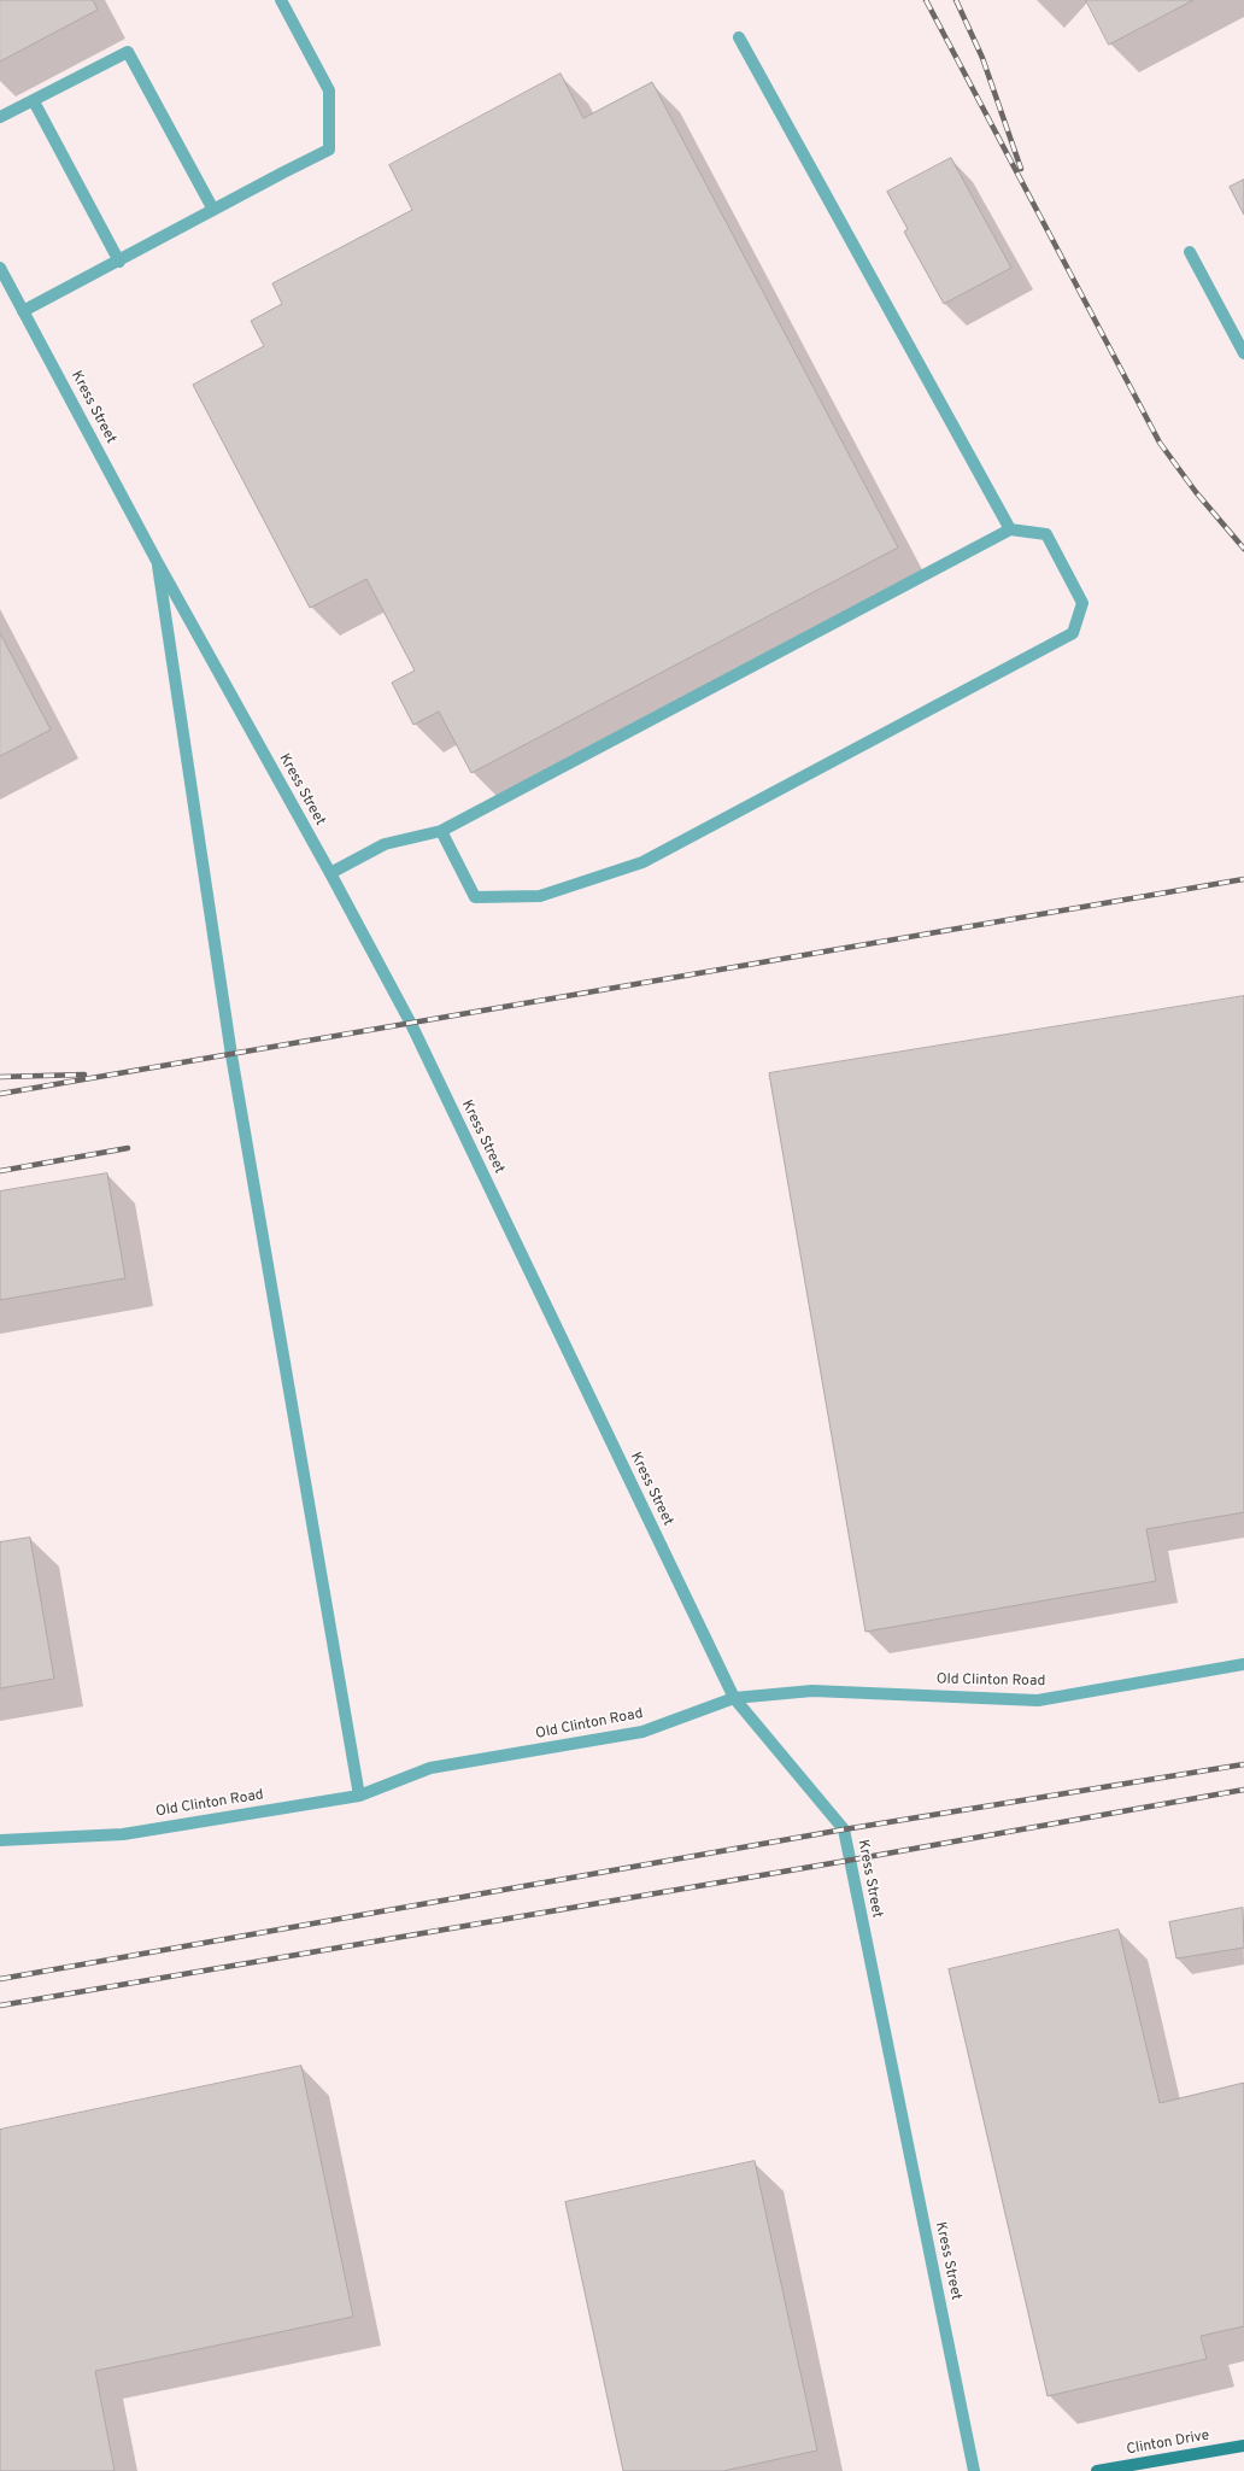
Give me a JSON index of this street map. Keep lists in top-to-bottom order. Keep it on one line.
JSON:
{"streets":{"main road":["Clinton Drive"],"street":["Kress Street","Old Clinton Road"]},"crossings":[["Kress Street","Old Clinton Road"]]}
